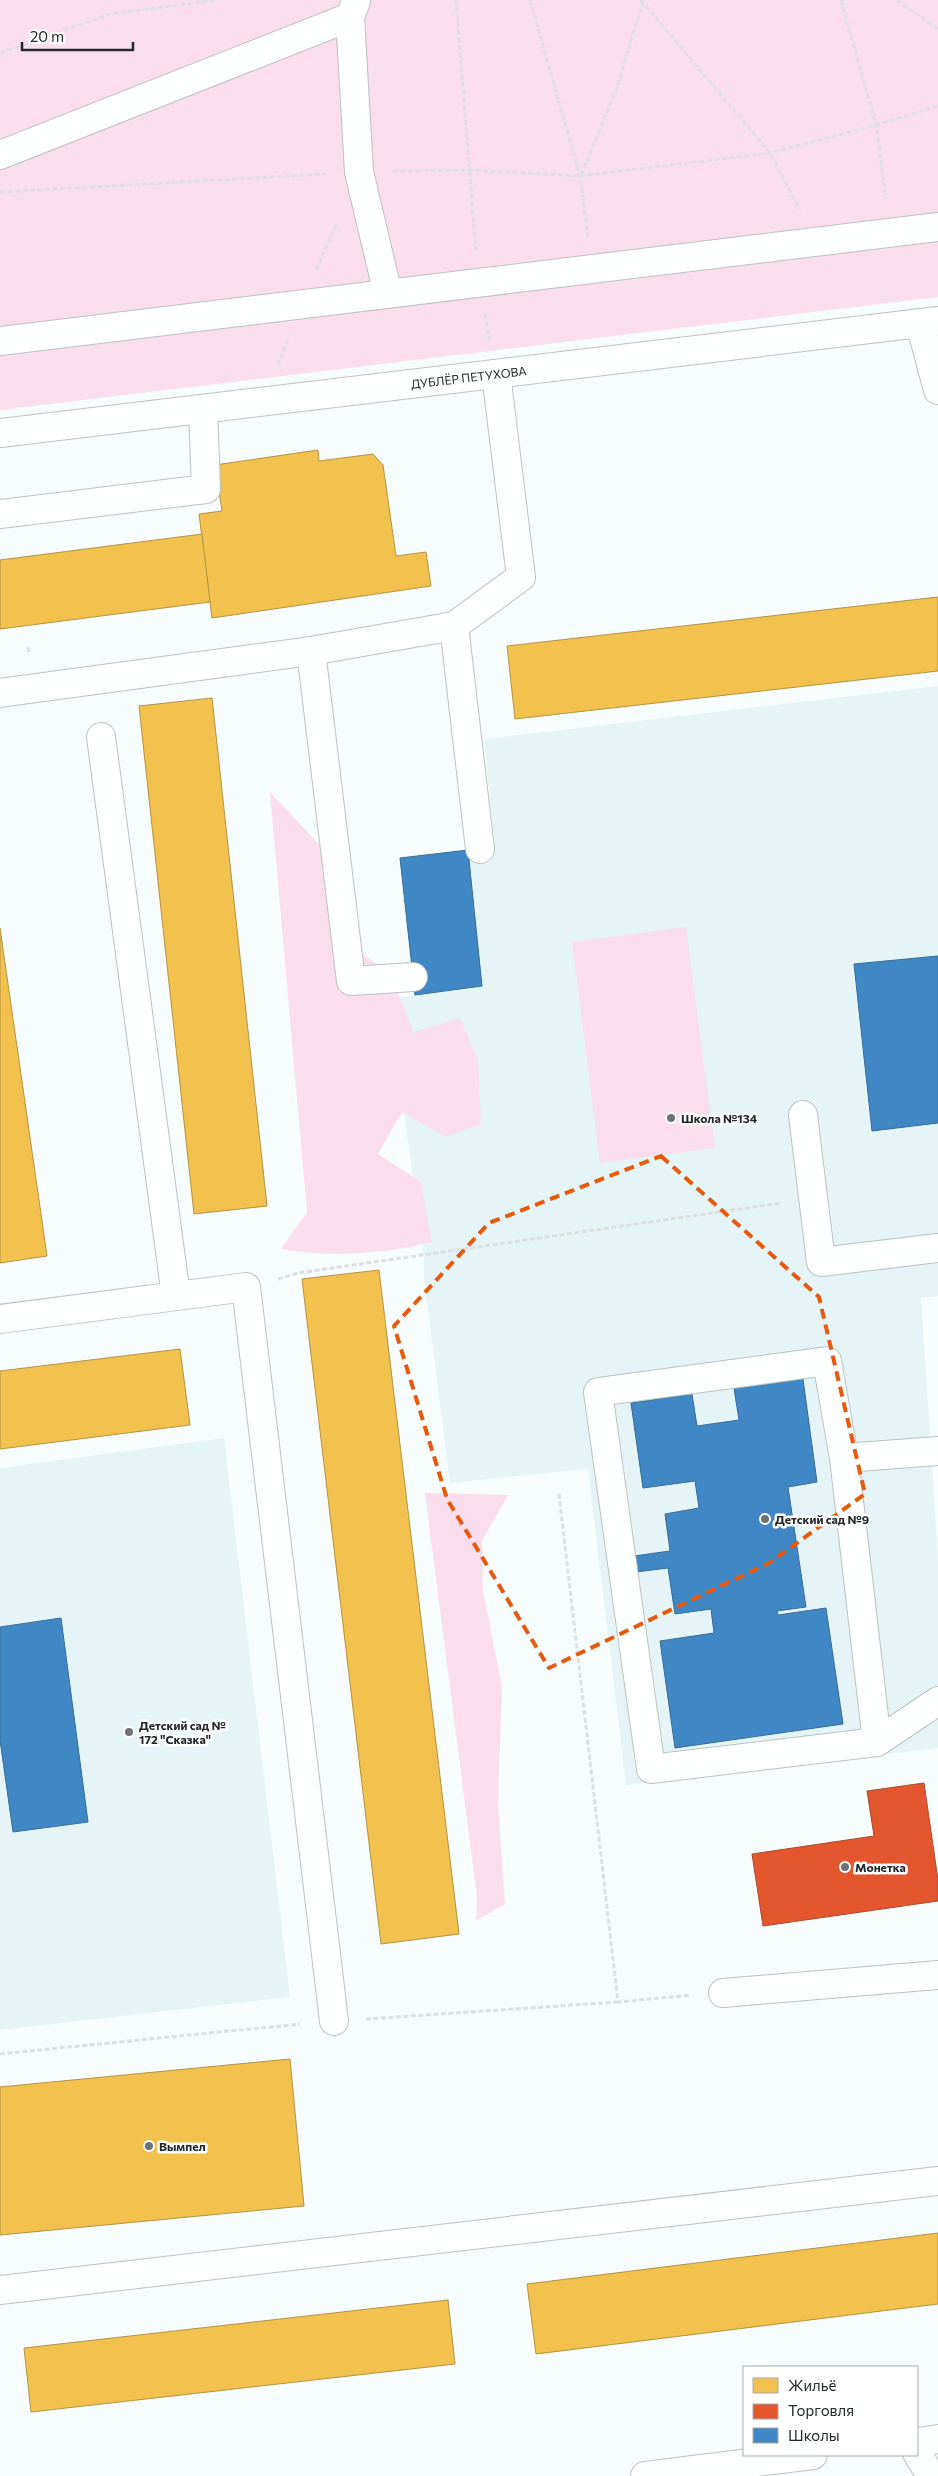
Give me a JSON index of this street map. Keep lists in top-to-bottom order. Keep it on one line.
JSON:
{"streets":{"street":["ДУБЛЁР ПЕТУХОВА"]},"places":["Школа №134","Детский сад №9","Детский сад № 172 \"Сказка\"","Монетка","Вымпел"],"legend":["Жильё","Торговля","Школы"],"scale_bar":"20 m"}
